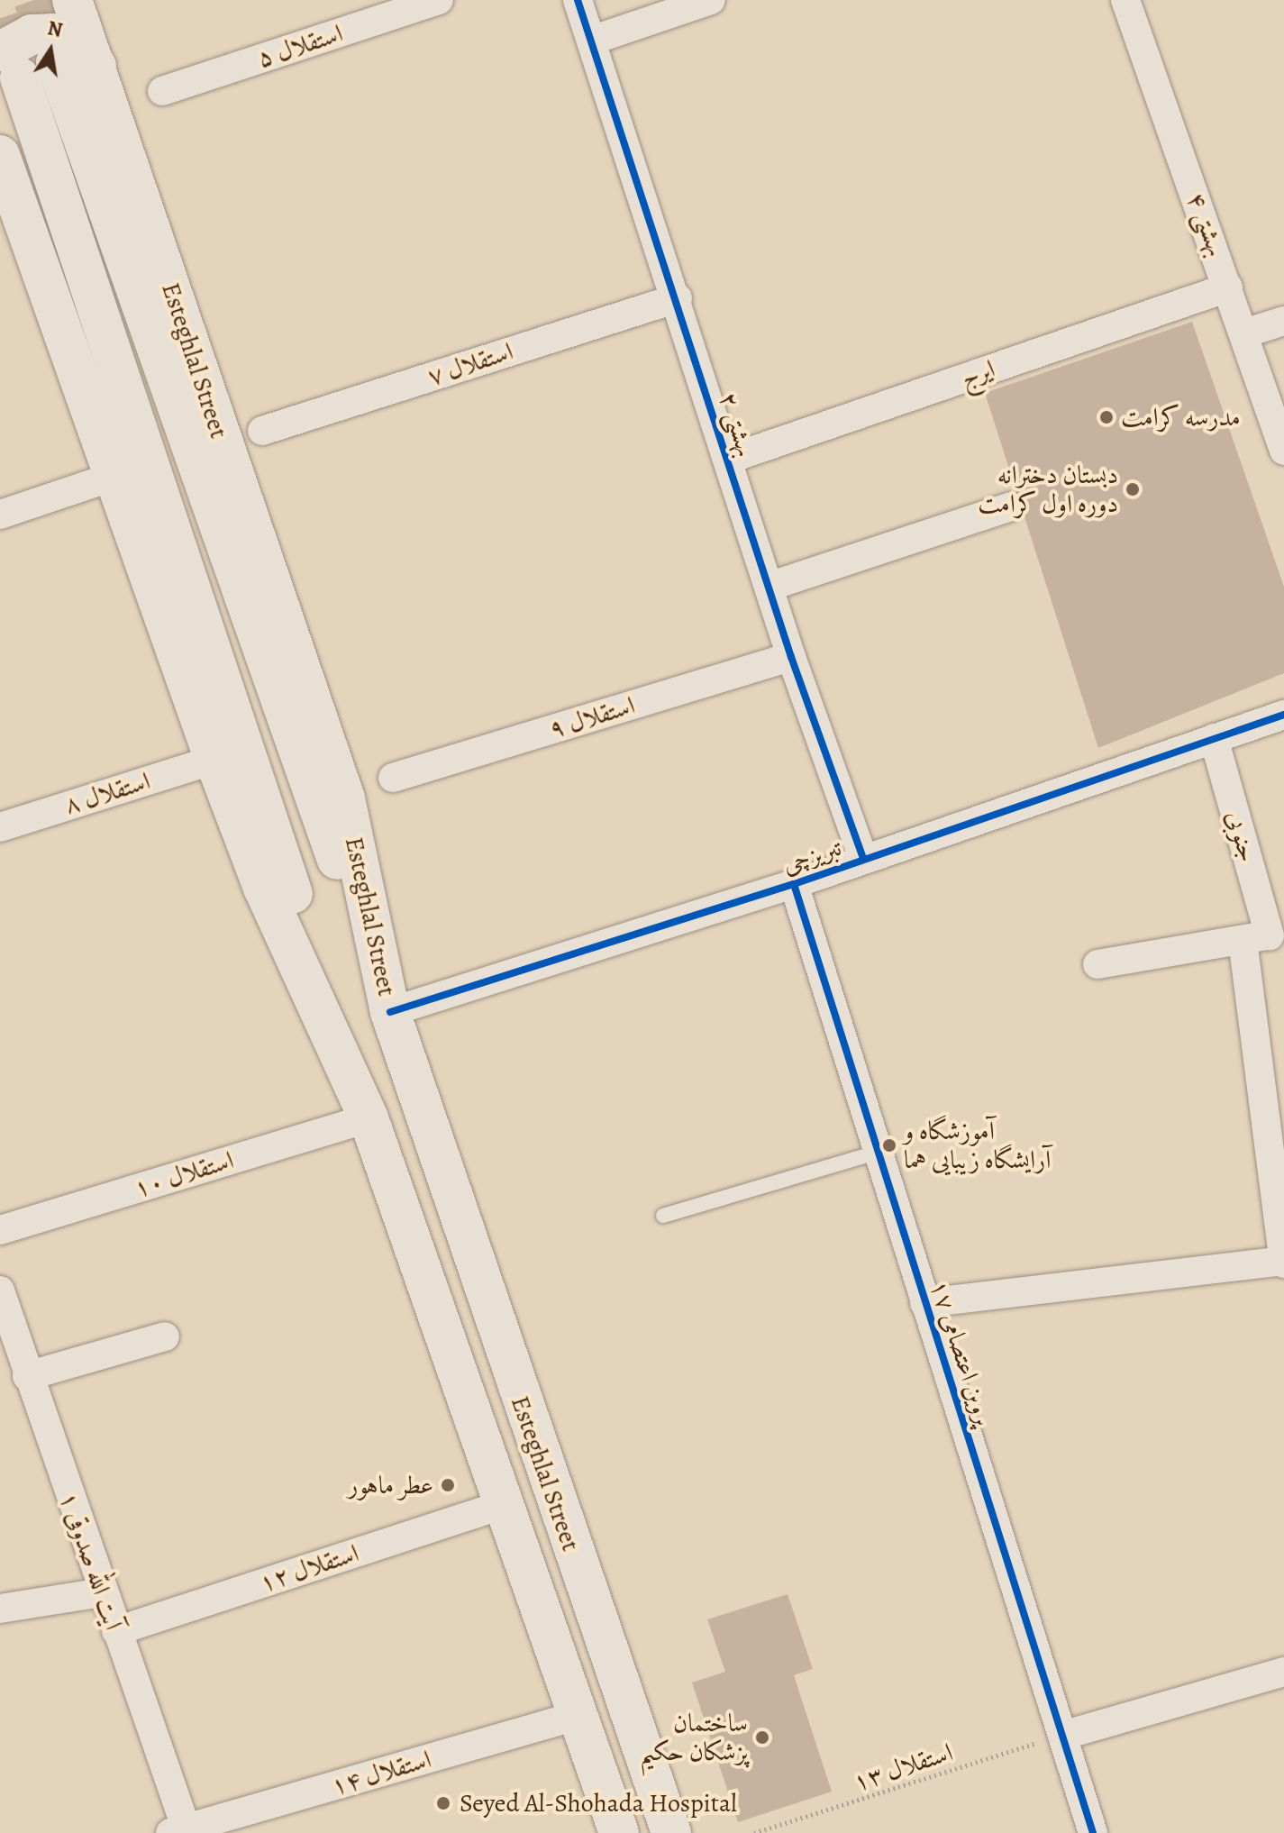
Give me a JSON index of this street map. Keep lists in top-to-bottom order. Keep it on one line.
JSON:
{"streets":{"main road":["Esteghlal Street"],"street":["استقلال ۵","بهشتی ۴","استقلال ۷","ایرج","بهشتی ۲","استقلال ۹","استقلال ۸","جنوبی","تبریزچی","استقلال ۱۰","پروین اعتصامی ۱۷","آیت الله صدوقی ۱","استقلال ۱۲","استقلال ۱۴"],"path":["استقلال ۱۳"]},"crossings":[["بهشتی ۴","ایرج"],["Esteghlal Street","استقلال ۸"],["Esteghlal Street","تبریزچی"],["Esteghlal Street","استقلال ۱۰"],["Esteghlal Street","استقلال ۱۲"],["Esteghlal Street","استقلال ۱۴"],["استقلال ۷","بهشتی ۲"],["ایرج","بهشتی ۲"],["بهشتی ۲","استقلال ۹"],["بهشتی ۲","تبریزچی"],["جنوبی","تبریزچی"],["تبریزچی","پروین اعتصامی ۱۷"],["پروین اعتصامی ۱۷","استقلال ۱۳"],["آیت الله صدوقی ۱","استقلال ۱۲"],["آیت الله صدوقی ۱","استقلال ۱۴"]],"places":["مدرسه کرامت","دبستان دخترانه دوره اول کرامت","آموزشگاه و آرایشگاه زیبایی هما","عطر ماهور","ساختمان پزشکان حکیم","Seyed Al-Shohada Hospital"],"north":"top"}
